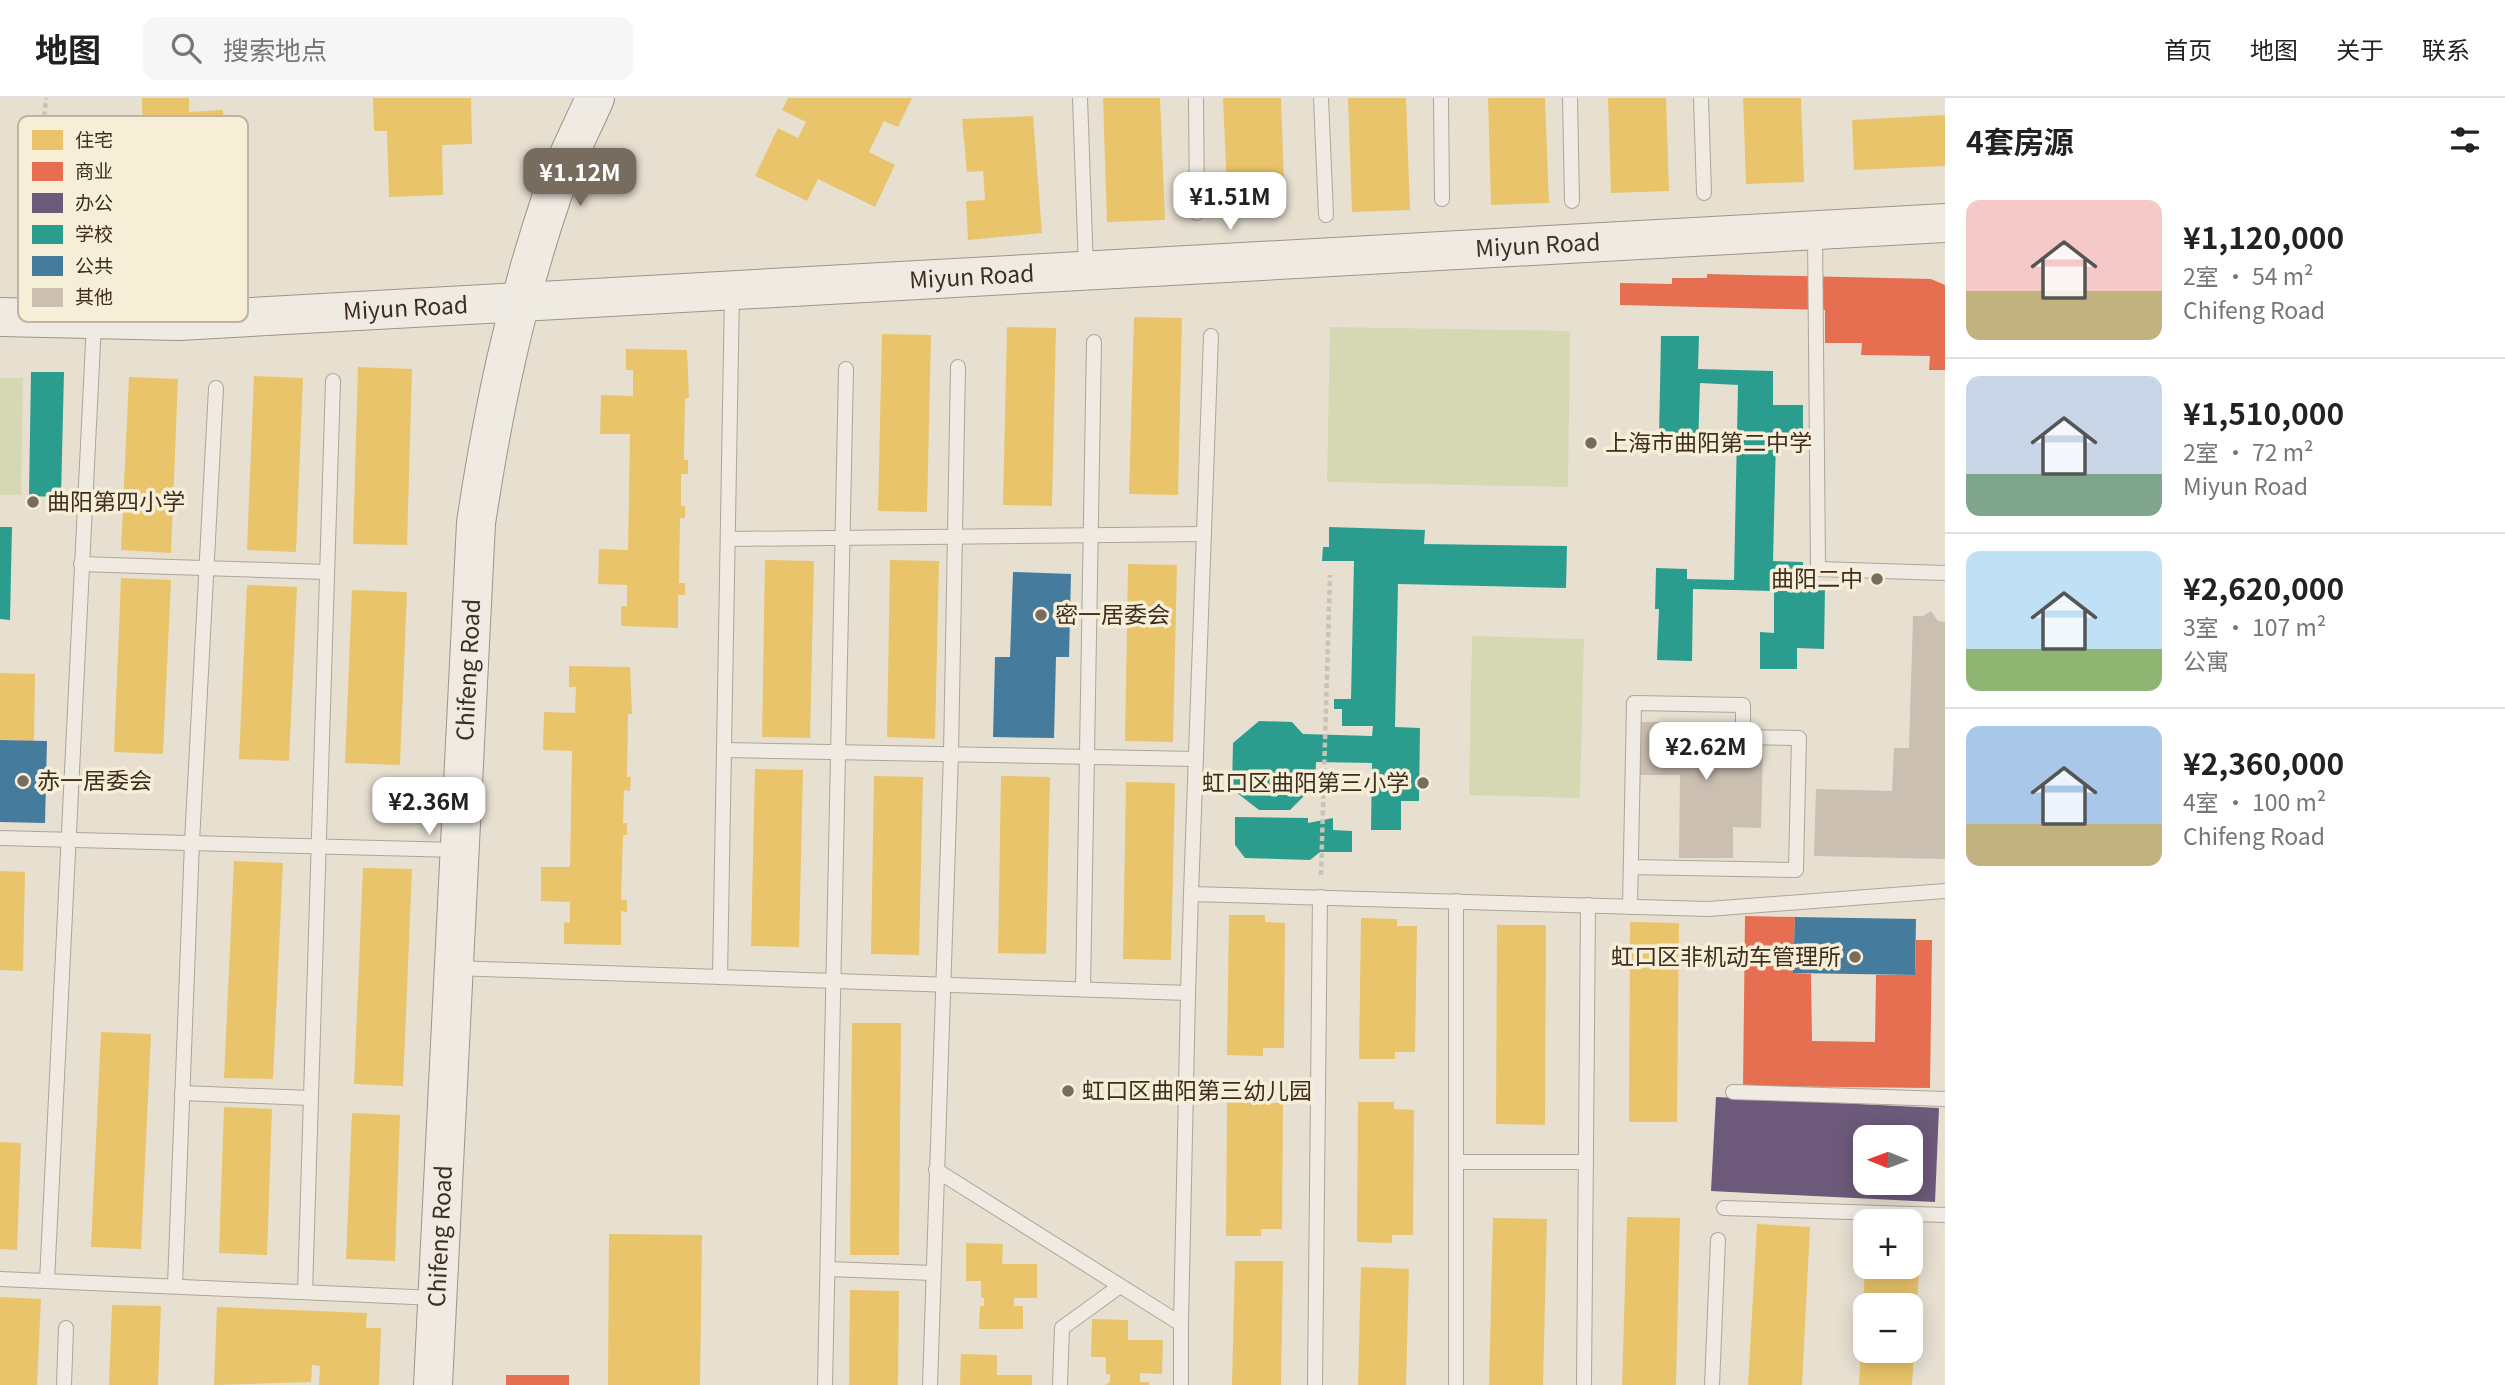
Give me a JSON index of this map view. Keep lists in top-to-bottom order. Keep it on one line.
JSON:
{"streets":{"street":["Miyun Road","Chifeng Road"]},"crossings":[["Miyun Road","Chifeng Road"]],"places":["上海市曲阳第二中学","曲阳第四小学","曲阳二中","密一居委会","赤一居委会","虹口区曲阳第三小学","虹口区非机动车管理所","虹口区曲阳第三幼儿园"],"legend":["住宅","商业","办公","学校","公共","其他"],"north":"left","page":{"header":"地图","search":"搜索地点","nav":["首页","地图","关于","联系"],"heading":"4套房源","price":["¥1.12M","¥1.51M","¥2.62M","¥2.36M"],"list":[{"name":"¥1,120,000","note":"2室 · 54 m² · Chifeng Road"},{"name":"¥1,510,000","note":"2室 · 72 m² · Miyun Road"},{"name":"¥2,620,000","note":"3室 · 107 m² · 公寓"},{"name":"¥2,360,000","note":"4室 · 100 m² · Chifeng Road"}],"map_buttons":["+","−"]}}
